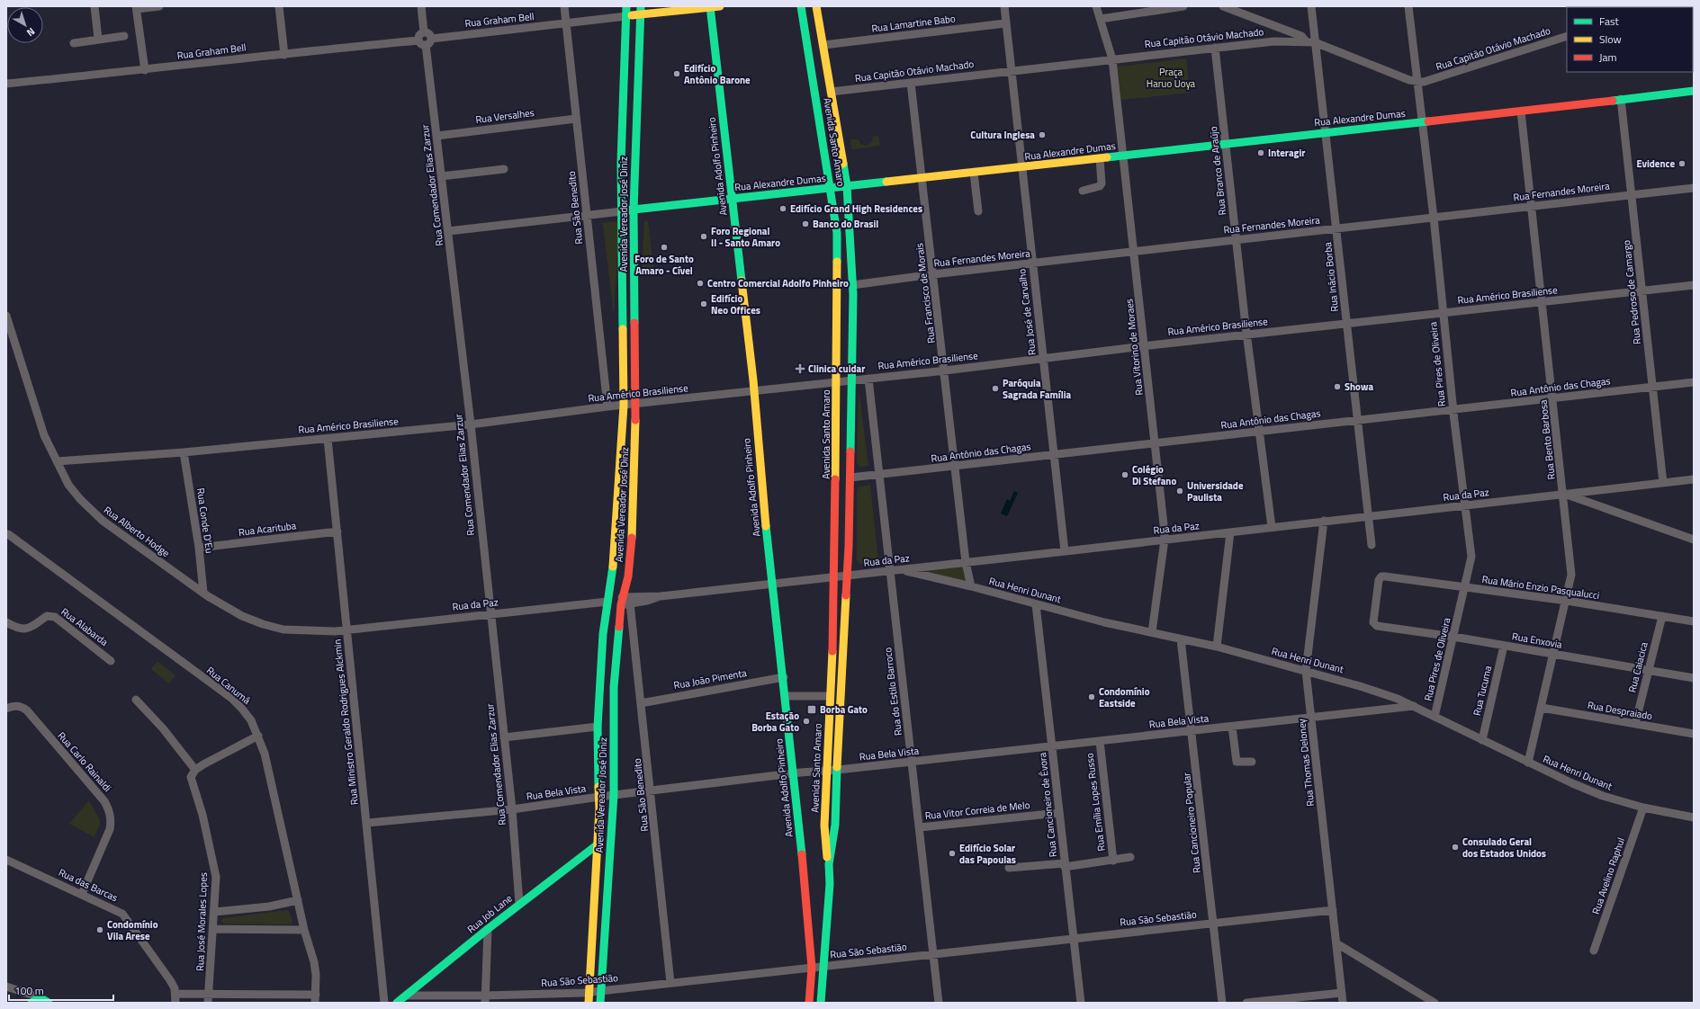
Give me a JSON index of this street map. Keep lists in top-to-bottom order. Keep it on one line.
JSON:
{"streets":{"main road":["Rua Graham Bell","Rua Alexandre Dumas","Avenida Santo Amaro","Avenida Adolfo Pinheiro","Avenida Vereador José Diniz","Rua Job Lane"],"street":["Rua Lamartine Babo","Rua Capitão Otávio Machado","Rua Versalhes","Rua Branco de Araújo","Rua Comendador Elias Zarzur","Rua Fernandes Moreira","Rua São Benedito","Rua Inácio Borba","Rua Pedroso de Camargo","Rua Francisco de Morais","Rua Américo Brasiliense","Rua José de Carvalho","Rua Vitorino de Moraes","Rua Pires de Oliveira","Rua Antônio das Chagas","Rua Bento Barbosa","Rua da Paz","Rua Conde D'Eu","Rua Acarituba","Rua Alberto Hodge","Rua Mário Enzio Pasqualucci","Rua Henri Dunant","Rua Alabarda","Rua Enxovia","Rua Caiacica","Rua João Pimenta","Rua Canumá","Rua Tucuma","Rua do Estilo Barroco","Rua Despraiado","Rua Bela Vista","Rua Ministro Geraldo Rodrigues Alckmin","Rua Carlo Rainaldi","Rua Thomas Deloney","Rua Emília Lopes Russo","Rua Cancioneiro de Évora","Rua Vitor Correia de Melo","Rua Cancioneiro Popular","Rua Avelino Raphul","Rua das Barcas","Rua São Sebastião","Rua José Morales Lopes"]},"crossings":[["Rua Graham Bell","Avenida Adolfo Pinheiro"],["Rua Graham Bell","Rua Comendador Elias Zarzur"],["Rua Graham Bell","Rua São Benedito"],["Rua Graham Bell","Avenida Vereador José Diniz"],["Rua Lamartine Babo","Avenida Santo Amaro"],["Rua Lamartine Babo","Rua José de Carvalho"],["Rua Capitão Otávio Machado","Avenida Santo Amaro"],["Rua Capitão Otávio Machado","Rua Branco de Araújo"],["Rua Capitão Otávio Machado","Rua Inácio Borba"],["Rua Capitão Otávio Machado","Rua Francisco de Morais"],["Rua Capitão Otávio Machado","Rua José de Carvalho"],["Rua Capitão Otávio Machado","Rua Vitorino de Moraes"],["Rua Capitão Otávio Machado","Rua Pires de Oliveira"],["Rua Versalhes","Rua Comendador Elias Zarzur"],["Rua Versalhes","Rua São Benedito"],["Rua Alexandre Dumas","Avenida Santo Amaro"],["Rua Alexandre Dumas","Avenida Adolfo Pinheiro"],["Rua Alexandre Dumas","Rua Branco de Araújo"],["Rua Alexandre Dumas","Rua Comendador Elias Zarzur"],["Rua Alexandre Dumas","Rua São Benedito"],["Rua Alexandre Dumas","Avenida Vereador José Diniz"],["Rua Alexandre Dumas","Rua Inácio Borba"],["Rua Alexandre Dumas","Rua Pedroso de Camargo"],["Rua Alexandre Dumas","Rua Francisco de Morais"],["Rua Alexandre Dumas","Rua José de Carvalho"],["Rua Alexandre Dumas","Rua Vitorino de Moraes"],["Rua Alexandre Dumas","Rua Pires de Oliveira"],["Rua Alexandre Dumas","Rua Bento Barbosa"],["Avenida Santo Amaro","Rua Fernandes Moreira"],["Avenida Santo Amaro","Rua Américo Brasiliense"],["Avenida Santo Amaro","Rua Antônio das Chagas"],["Avenida Santo Amaro","Rua da Paz"],["Avenida Santo Amaro","Rua Bela Vista"],["Avenida Santo Amaro","Rua São Sebastião"],["Avenida Adolfo Pinheiro","Rua Américo Brasiliense"],["Avenida Adolfo Pinheiro","Rua da Paz"],["Avenida Adolfo Pinheiro","Rua João Pimenta"],["Avenida Adolfo Pinheiro","Rua Bela Vista"],["Avenida Adolfo Pinheiro","Rua São Sebastião"],["Rua Branco de Araújo","Rua Fernandes Moreira"],["Rua Branco de Araújo","Rua Américo Brasiliense"],["Rua Branco de Araújo","Rua Antônio das Chagas"],["Rua Branco de Araújo","Rua da Paz"],["Rua Comendador Elias Zarzur","Rua Américo Brasiliense"],["Rua Comendador Elias Zarzur","Rua da Paz"],["Rua Comendador Elias Zarzur","Rua Bela Vista"],["Rua Comendador Elias Zarzur","Rua Job Lane"],["Rua Fernandes Moreira","Rua Inácio Borba"],["Rua Fernandes Moreira","Rua Pedroso de Camargo"],["Rua Fernandes Moreira","Rua Francisco de Morais"],["Rua Fernandes Moreira","Rua José de Carvalho"],["Rua Fernandes Moreira","Rua Vitorino de Moraes"],["Rua Fernandes Moreira","Rua Pires de Oliveira"],["Rua Fernandes Moreira","Rua Bento Barbosa"],["Rua São Benedito","Rua Américo Brasiliense"],["Rua São Benedito","Rua da Paz"],["Rua São Benedito","Rua João Pimenta"],["Rua São Benedito","Rua Bela Vista"],["Rua São Benedito","Rua São Sebastião"],["Avenida Vereador José Diniz","Rua Américo Brasiliense"],["Avenida Vereador José Diniz","Rua da Paz"],["Avenida Vereador José Diniz","Rua Bela Vista"],["Avenida Vereador José Diniz","Rua Job Lane"],["Avenida Vereador José Diniz","Rua São Sebastião"],["Rua Inácio Borba","Rua Américo Brasiliense"],["Rua Inácio Borba","Rua Antônio das Chagas"],["Rua Inácio Borba","Rua da Paz"],["Rua Pedroso de Camargo","Rua Américo Brasiliense"],["Rua Pedroso de Camargo","Rua Antônio das Chagas"],["Rua Pedroso de Camargo","Rua da Paz"],["Rua Francisco de Morais","Rua Américo Brasiliense"],["Rua Francisco de Morais","Rua Antônio das Chagas"],["Rua Francisco de Morais","Rua da Paz"],["Rua Francisco de Morais","Rua Henri Dunant"],["Rua Américo Brasiliense","Rua José de Carvalho"],["Rua Américo Brasiliense","Rua Vitorino de Moraes"],["Rua Américo Brasiliense","Rua Pires de Oliveira"],["Rua Américo Brasiliense","Rua Bento Barbosa"],["Rua Américo Brasiliense","Rua Conde D'Eu"],["Rua Américo Brasiliense","Rua Alberto Hodge"],["Rua Américo Brasiliense","Rua do Estilo Barroco"],["Rua Américo Brasiliense","Rua Ministro Geraldo Rodrigues Alckmin"],["Rua José de Carvalho","Rua Antônio das Chagas"],["Rua José de Carvalho","Rua da Paz"],["Rua Vitorino de Moraes","Rua Antônio das Chagas"],["Rua Vitorino de Moraes","Rua da Paz"],["Rua Vitorino de Moraes","Rua Henri Dunant"],["Rua Pires de Oliveira","Rua Antônio das Chagas"],["Rua Pires de Oliveira","Rua da Paz"],["Rua Pires de Oliveira","Rua Mário Enzio Pasqualucci"],["Rua Pires de Oliveira","Rua Henri Dunant"],["Rua Pires de Oliveira","Rua Enxovia"],["Rua Antônio das Chagas","Rua Bento Barbosa"],["Rua Antônio das Chagas","Rua do Estilo Barroco"],["Rua Bento Barbosa","Rua da Paz"],["Rua Bento Barbosa","Rua Mário Enzio Pasqualucci"],["Rua Bento Barbosa","Rua Henri Dunant"],["Rua Bento Barbosa","Rua Enxovia"],["Rua Bento Barbosa","Rua Despraiado"],["Rua da Paz","Rua Alberto Hodge"],["Rua da Paz","Rua Henri Dunant"],["Rua da Paz","Rua do Estilo Barroco"],["Rua da Paz","Rua Ministro Geraldo Rodrigues Alckmin"],["Rua da Paz","Rua Thomas Deloney"],["Rua Conde D'Eu","Rua Acarituba"],["Rua Conde D'Eu","Rua Alberto Hodge"],["Rua Acarituba","Rua Ministro Geraldo Rodrigues Alckmin"],["Rua Alberto Hodge","Rua Ministro Geraldo Rodrigues Alckmin"],["Rua Mário Enzio Pasqualucci","Rua Enxovia"],["Rua Mário Enzio Pasqualucci","Rua Caiacica"],["Rua Henri Dunant","Rua Tucuma"],["Rua Henri Dunant","Rua Bela Vista"],["Rua Henri Dunant","Rua Thomas Deloney"],["Rua Henri Dunant","Rua Cancioneiro de Évora"],["Rua Henri Dunant","Rua Cancioneiro Popular"],["Rua Henri Dunant","Rua Avelino Raphul"],["Rua Enxovia","Rua Caiacica"],["Rua Enxovia","Rua Tucuma"],["Rua Caiacica","Rua Despraiado"],["Rua do Estilo Barroco","Rua Bela Vista"],["Rua do Estilo Barroco","Rua Vitor Correia de Melo"],["Rua do Estilo Barroco","Rua São Sebastião"],["Rua Bela Vista","Rua Ministro Geraldo Rodrigues Alckmin"],["Rua Bela Vista","Rua Thomas Deloney"],["Rua Bela Vista","Rua Emília Lopes Russo"],["Rua Bela Vista","Rua Cancioneiro de Évora"],["Rua Bela Vista","Rua Cancioneiro Popular"],["Rua Carlo Rainaldi","Rua das Barcas"],["Rua Thomas Deloney","Rua São Sebastião"],["Rua Cancioneiro de Évora","Rua Vitor Correia de Melo"],["Rua Cancioneiro de Évora","Rua São Sebastião"],["Rua Cancioneiro Popular","Rua São Sebastião"],["Rua Job Lane","Rua São Sebastião"]],"parks":["Praça Haruo Uoya"],"places":{"other":["Edifício Antônio Barone","Cultura Inglesa","Interagir","Evidence","Edifício Grand High Residences","Banco do Brasil","Foro Regional II - Santo Amaro","Foro de Santo Amaro - Cível","Centro Comercial Adolfo Pinheiro","Edifício Neo Offices","Showa","Paróquia Sagrada Família","Colégio Di Stefano","Universidade Paulista","Condomínio Eastside","Estação Borba Gato","Consulado Geral dos Estados Unidos","Edifício Solar das Papoulas","Condomínio Vila Arese"],"health":["Clinica cuidar"],"transit":["Borba Gato"]},"legend":["Fast","Slow","Jam"],"scale_bar":"100 m","north":"bottom right"}
